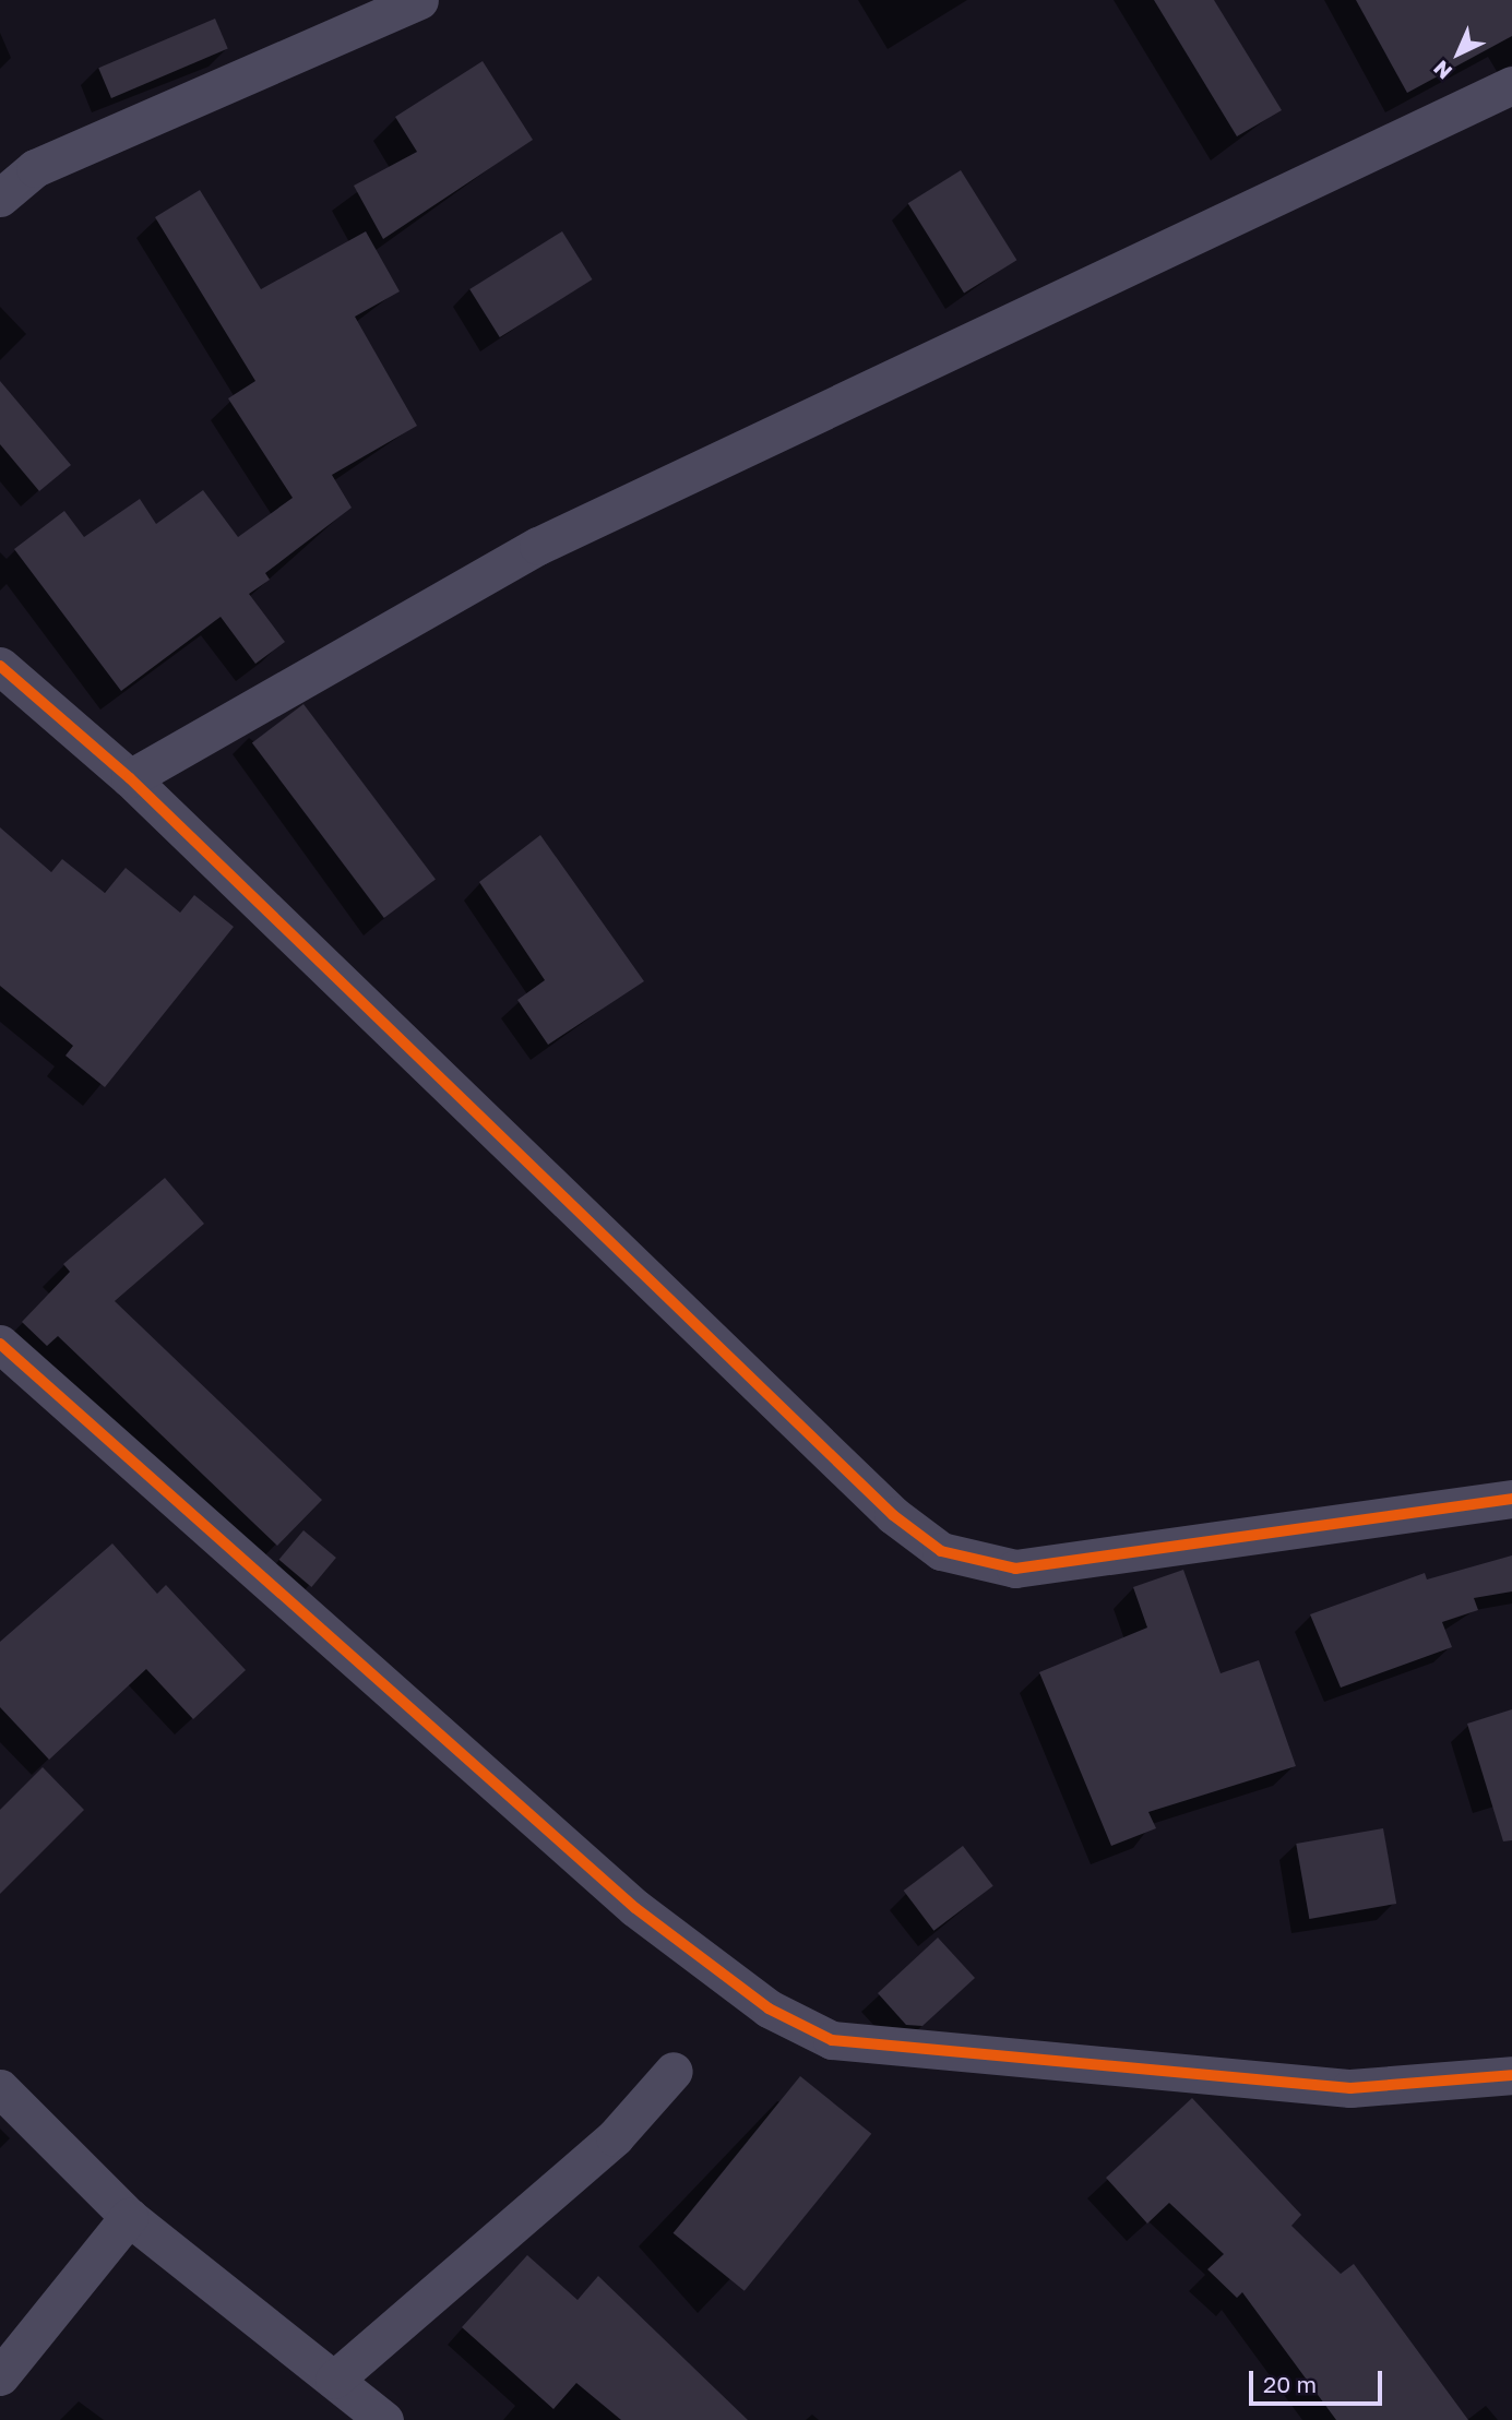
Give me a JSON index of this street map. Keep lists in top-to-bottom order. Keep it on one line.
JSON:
{"scale_bar":"20 m","north":"bottom left"}
